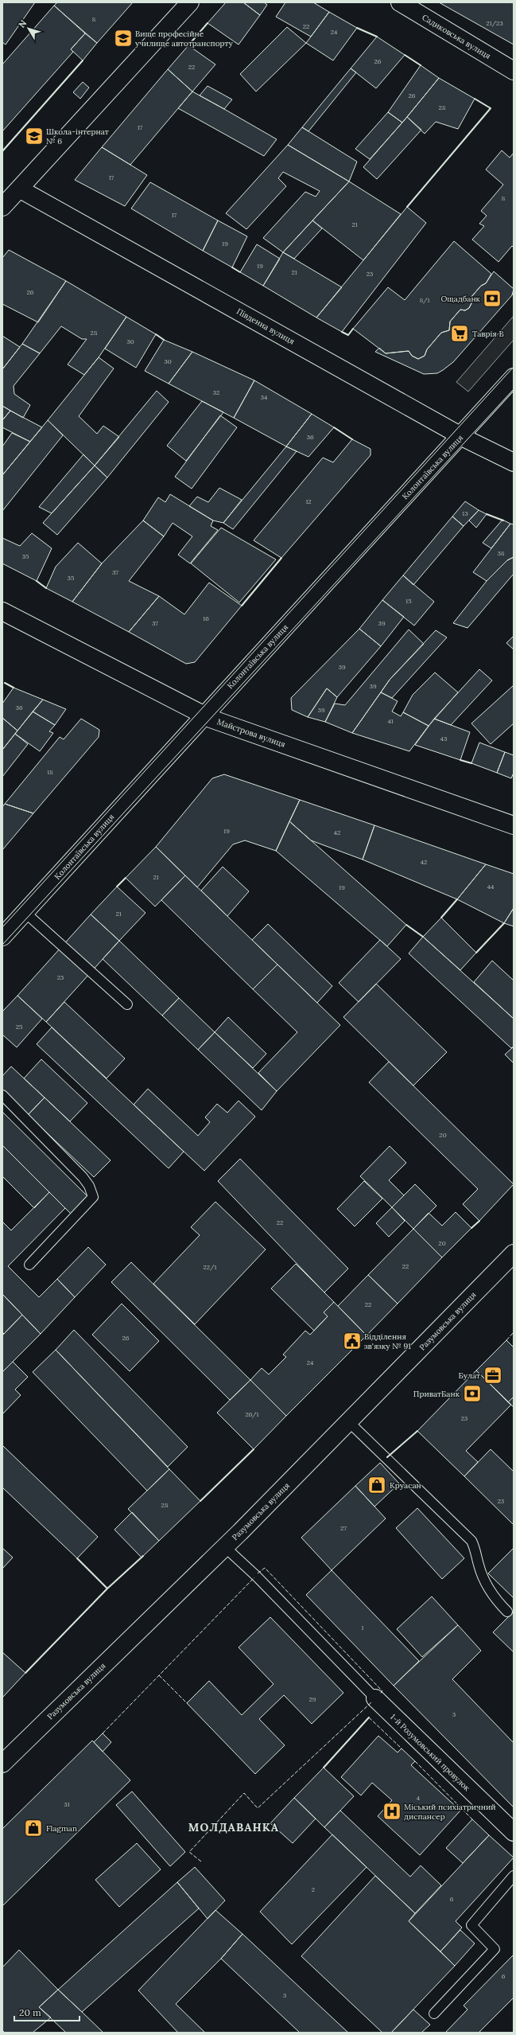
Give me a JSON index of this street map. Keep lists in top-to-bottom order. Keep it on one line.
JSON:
{"streets":{"street":["Садиковська вулиця","Південна вулиця","Колонтаївська вулиця","Майстрова вулиця","Разумовська вулиця","1-й Розумовський провулок"]},"crossings":[["Південна вулиця","Колонтаївська вулиця"],["Колонтаївська вулиця","Майстрова вулиця"]],"districts":["МОЛДАВАНКА"],"places":{"school or university":["Вище професійне училище автотранспорту","Школа-інтернат № 6"],"bank":["Ощадбанк","ПриватБанк"],"supermarket":["Таврія В"],"public building":["Відділення зв'язку № 91"],"office":["Булат"],"shop":["Круасан","Flagman"],"hospital":["Міський психіатричний диспансер"]},"house_numbers":["8","21/23","22","24","26","22","26","28","17","17","8","17","21","19","19","21","23","26","8/1","28","30","30","32","34","36","12","13","38","35","37","35","15","16","37","39","39","39","36","39","41","43","18","19","42","42","21","44","19","21","23","25","20","22","20","22","22/1","22","26","24","26/1","23","23","28","27","1","29","3","4","31","2","6","6","3"],"scale_bar":"20 m","north":"top left"}
